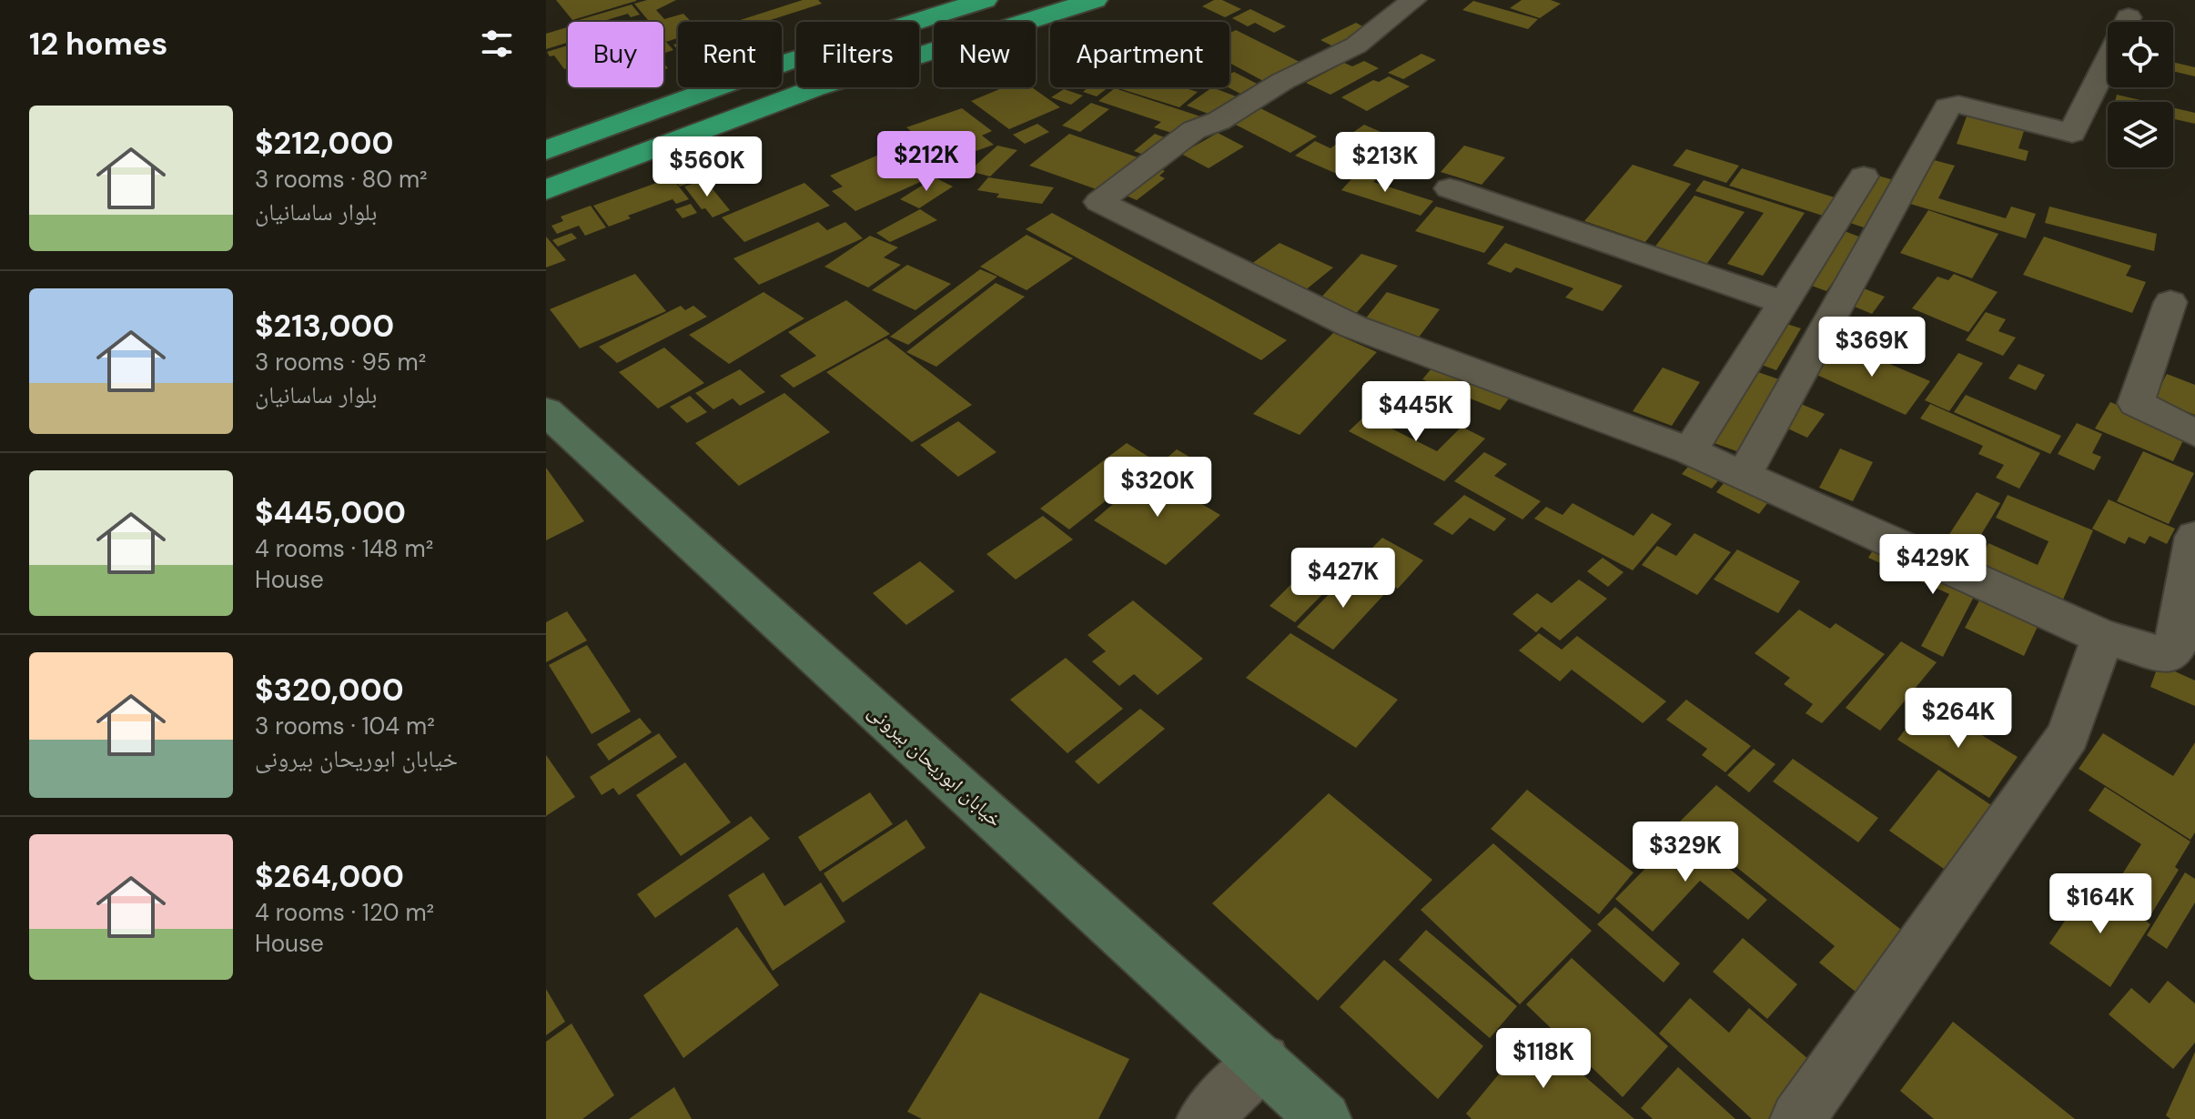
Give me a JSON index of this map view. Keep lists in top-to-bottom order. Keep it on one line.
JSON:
{"streets":{"street":["خیابان ابوریحان بیرونی"]},"page":{"heading":"12 homes","chip":["Buy","Rent","Filters","New","Apartment"],"list":[{"name":"$212,000","note":"3 rooms · 80 m² · بلوار ساسانیان"},{"name":"$213,000","note":"3 rooms · 95 m² · بلوار ساسانیان"},{"name":"$445,000","note":"4 rooms · 148 m² · House"},{"name":"$320,000","note":"3 rooms · 104 m² · خیابان ابوریحان بیرونی"},{"name":"$264,000","note":"4 rooms · 120 m² · House"}],"price":["$212K","$213K","$560K","$369K","$445K","$320K","$429K","$427K","$264K","$329K","$164K","$118K"]}}
